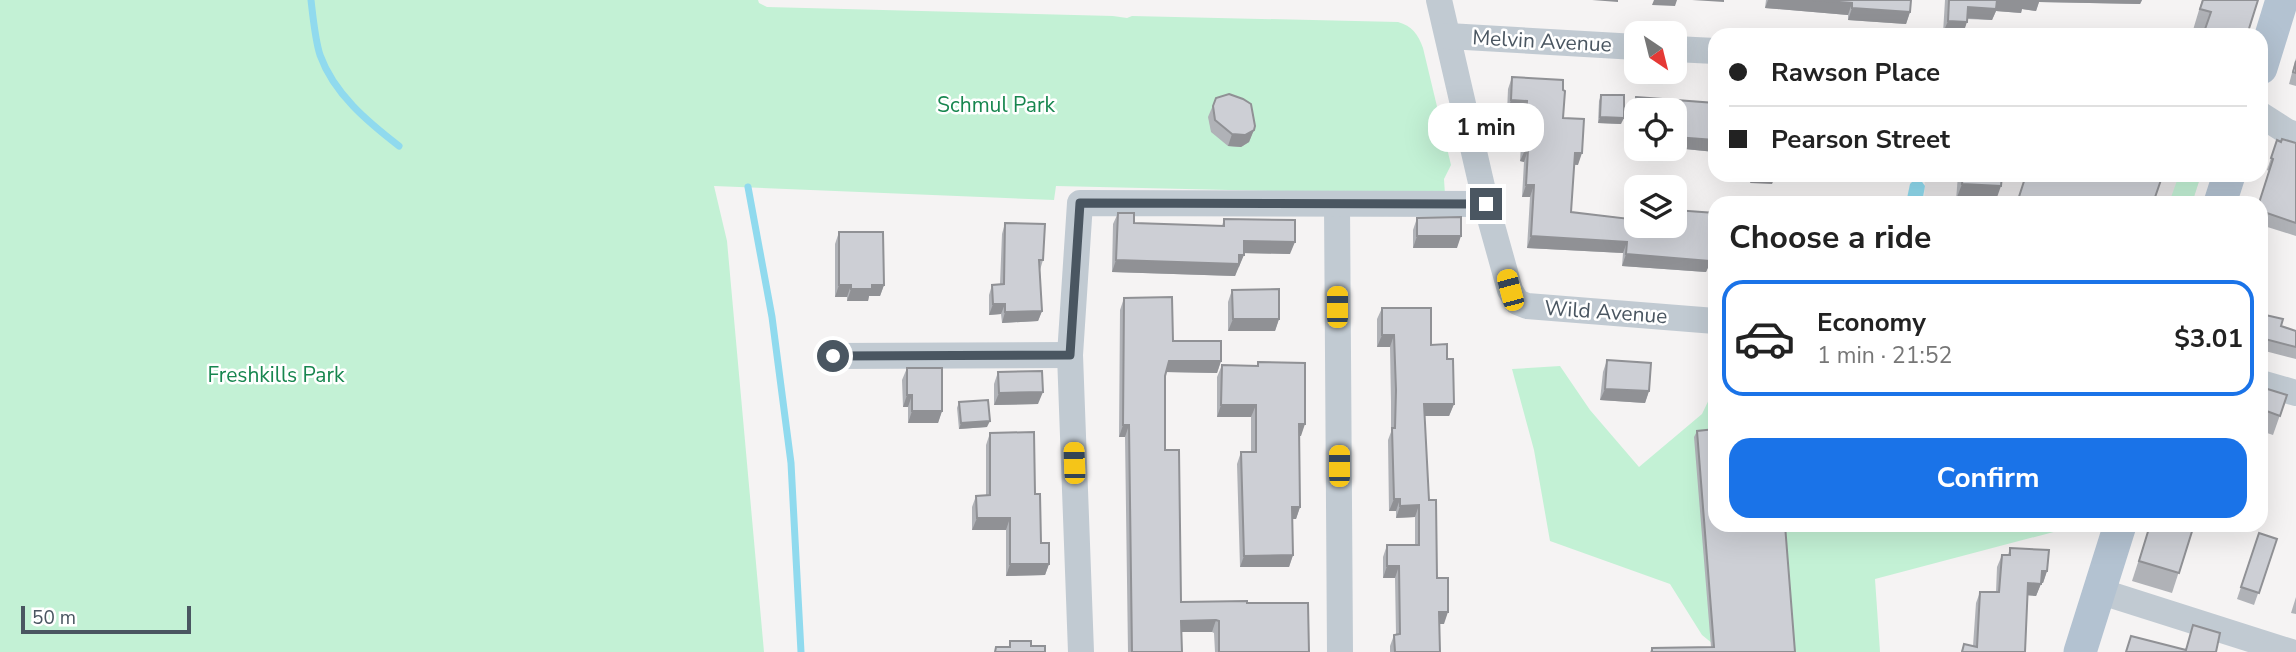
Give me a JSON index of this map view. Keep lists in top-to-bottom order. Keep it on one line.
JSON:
{"streets":{"street":["Melvin Avenue","Wild Avenue"]},"crossings":[["Melvin Avenue","Wild Avenue"]],"parks":["Schmul Park","Freshkills Park"],"scale_bar":"50 m","north":"bottom right","page":{"banner":["Rawson Place","Pearson Street"],"bubble":"1 min","heading":"Choose a ride","list":[{"name":"Economy","note":"1 min · 21:52","value":"$3.01"}],"buttons":"Confirm","scale":"50 m"}}
